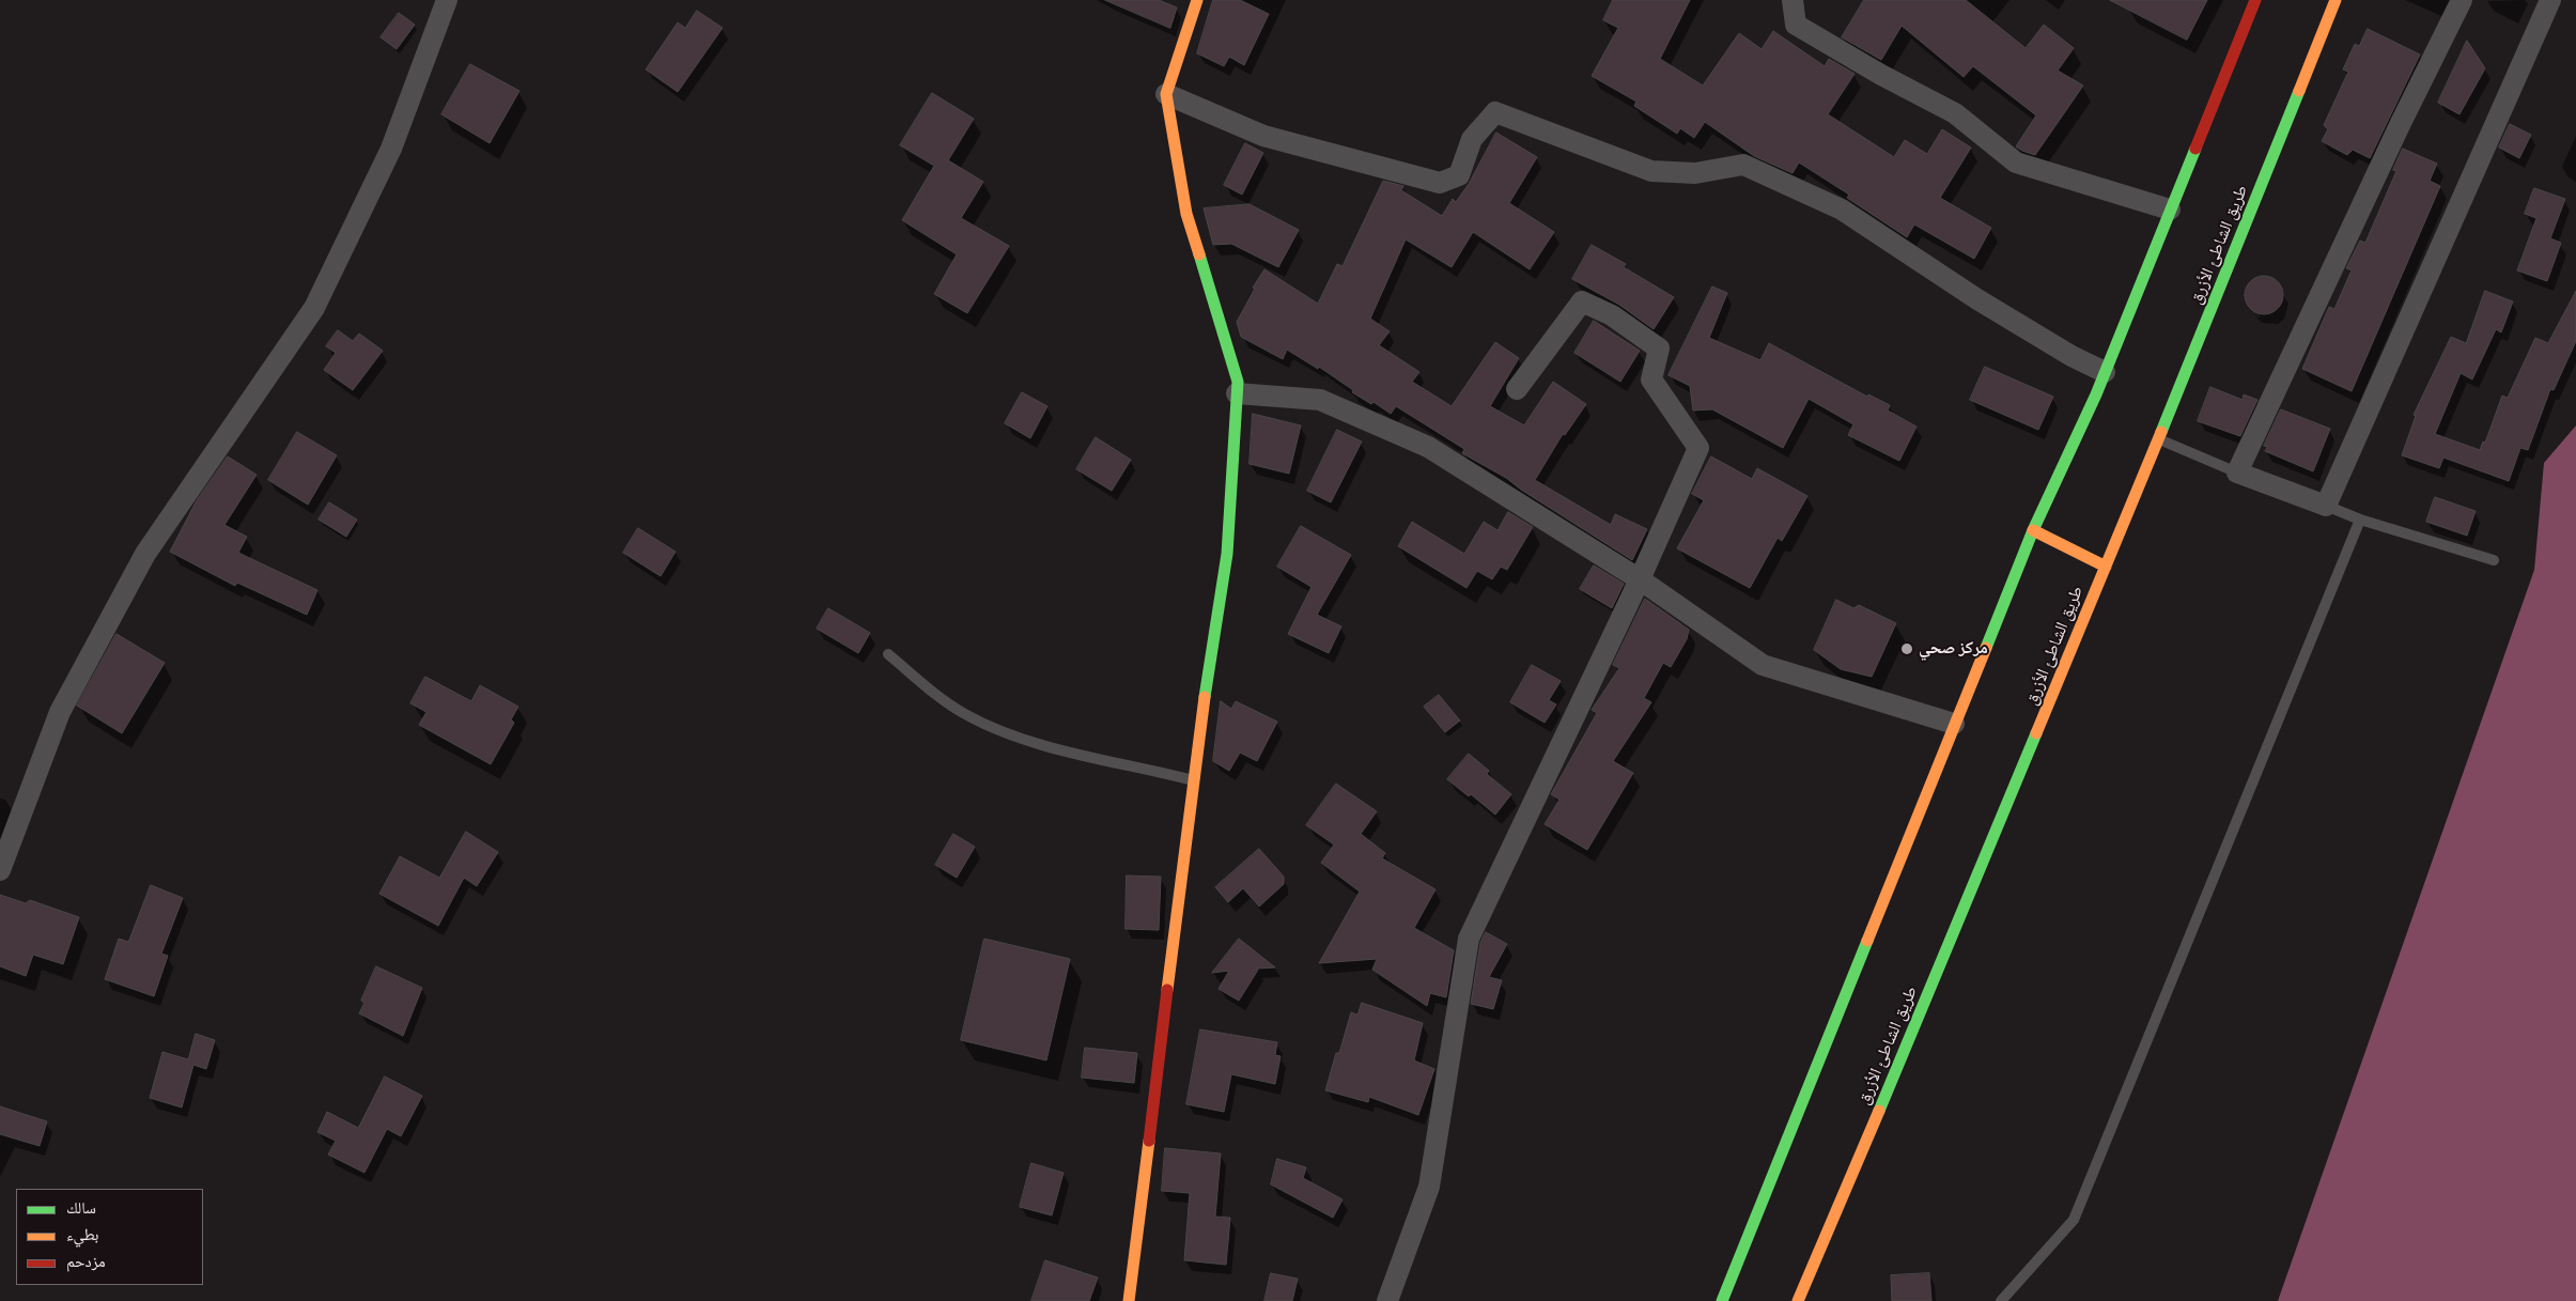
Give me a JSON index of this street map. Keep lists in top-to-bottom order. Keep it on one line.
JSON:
{"streets":{"main road":["طريق الشاطئ الأزرق"]},"places":["مركز صحي"],"legend":["سالك","بطيء","مزدحم"]}
